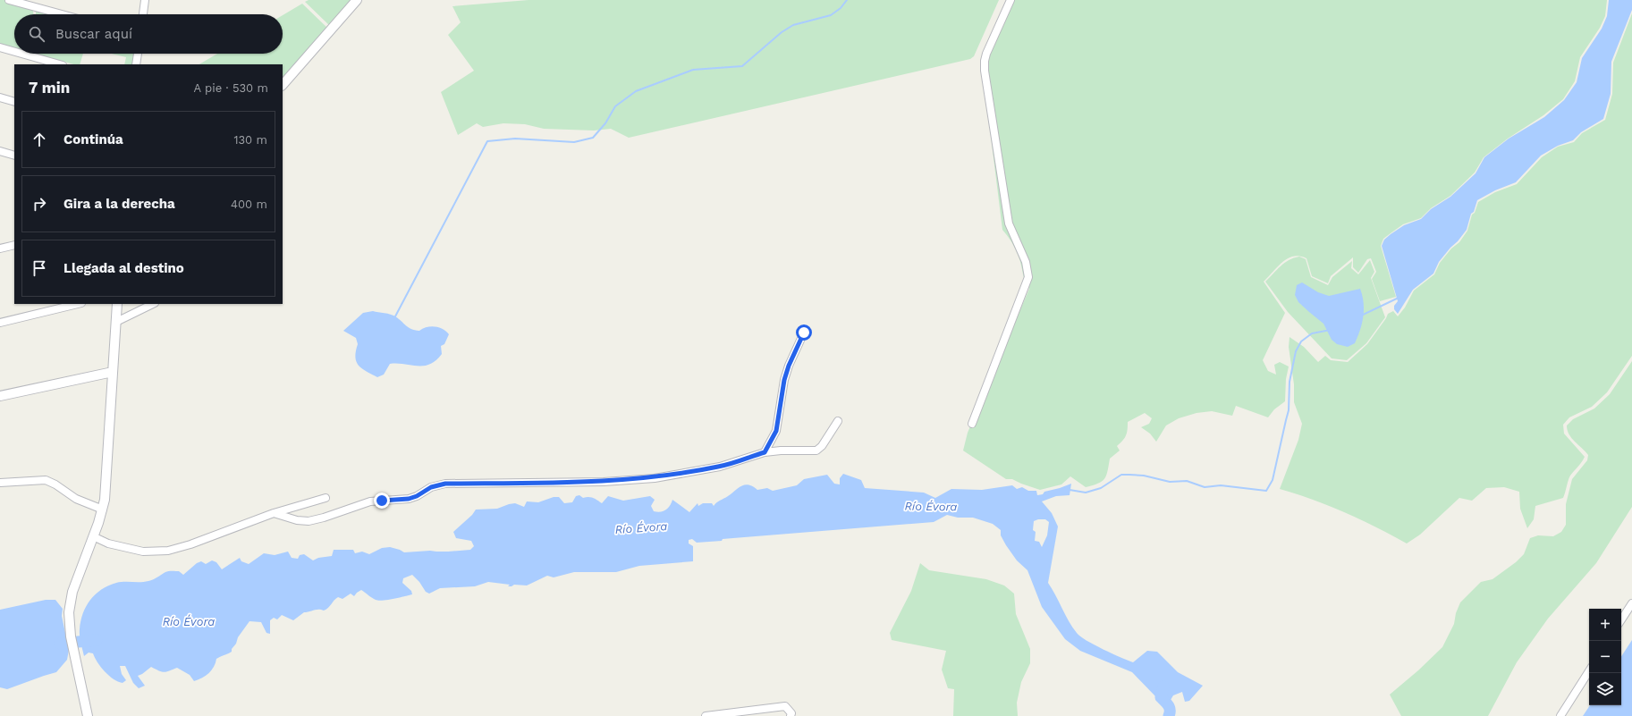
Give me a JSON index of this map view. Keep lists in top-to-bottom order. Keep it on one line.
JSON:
{"water":["Río Évora"],"page":{"search":"Buscar aquí","heading":["7 min","A pie · 530 m"],"list":[["Continúa","130 m"],["Gira a la derecha","400 m"],"Llegada al destino"],"map_buttons":["+","−"]}}
